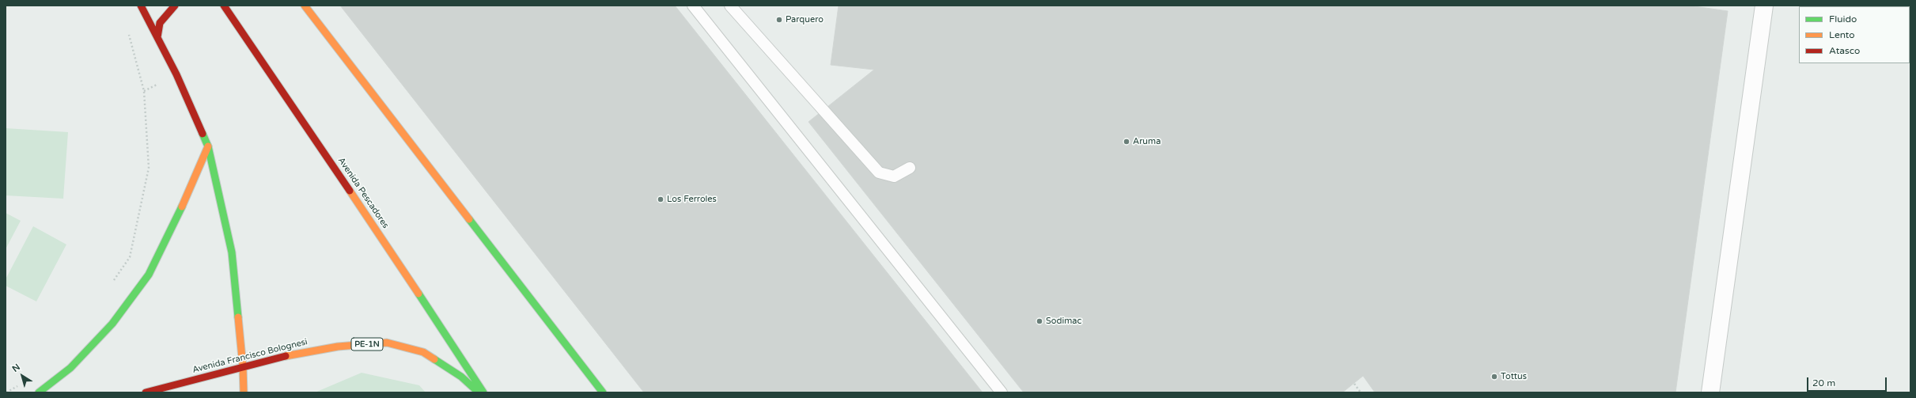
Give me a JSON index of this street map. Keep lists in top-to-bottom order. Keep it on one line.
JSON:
{"streets":{"main road":["Avenida Pescadores","PE-1N","Avenida Francisco Bolognesi"]},"places":["Parquero","Aruma","Los Ferroles","Sodimac","Tottus"],"legend":["Fluido","Lento","Atasco"],"scale_bar":"20 m","north":"top left"}
